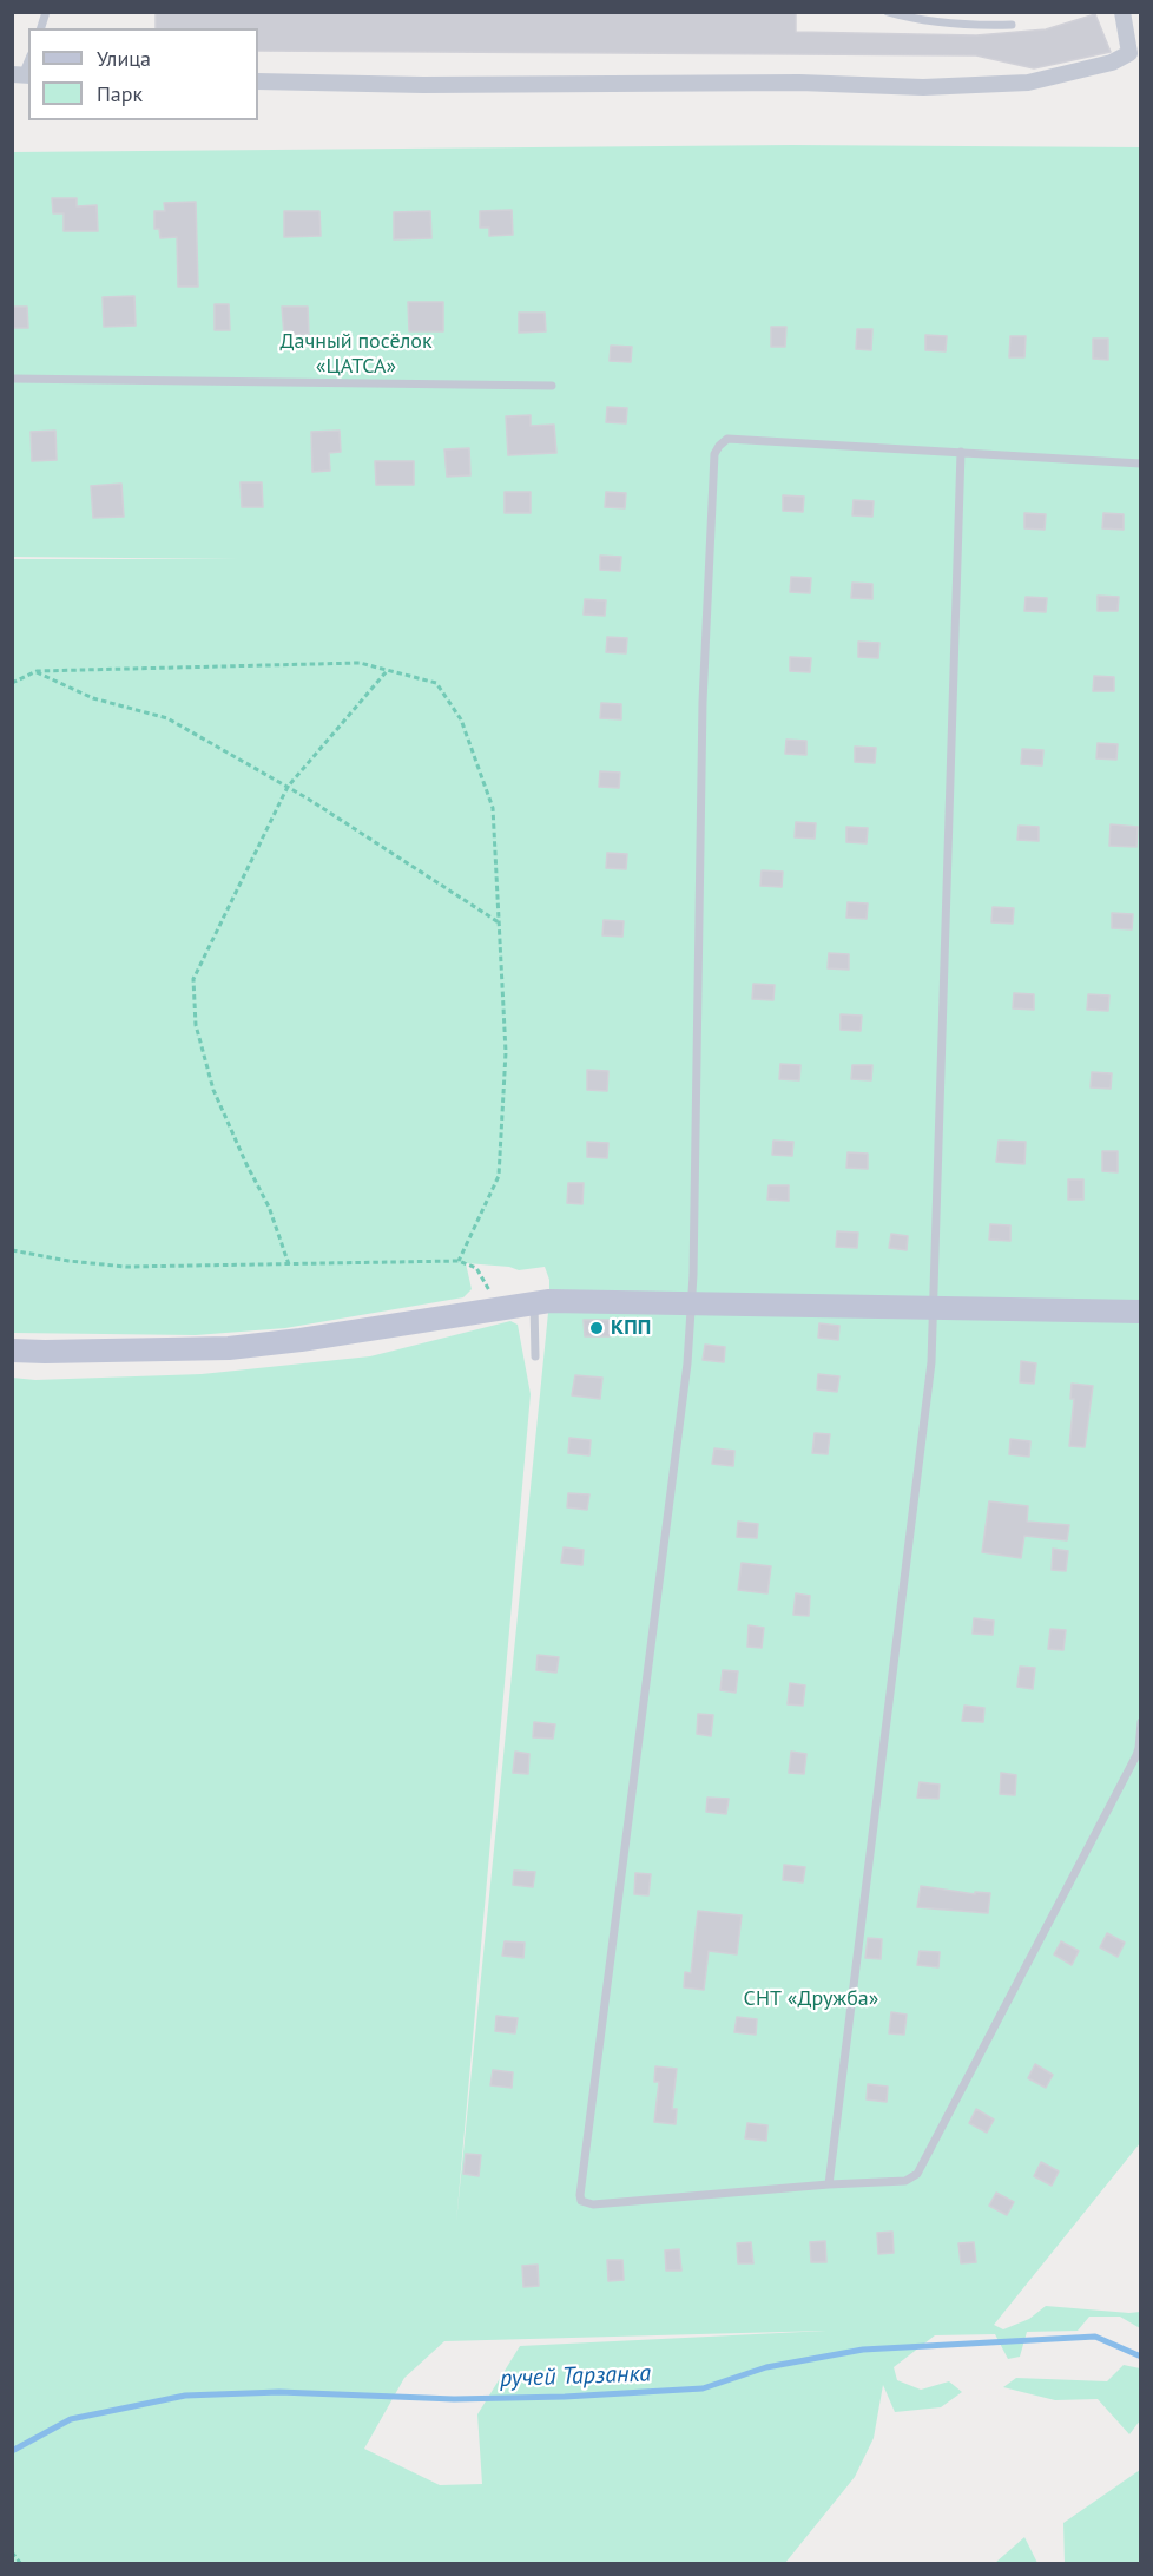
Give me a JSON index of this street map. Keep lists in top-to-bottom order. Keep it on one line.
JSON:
{"water":["ручей Тарзанка"],"parks":["Дачный посёлок «ЦАТСА»","СНТ «Дружба»"],"places":["КПП"],"legend":["Улица","Парк"]}
